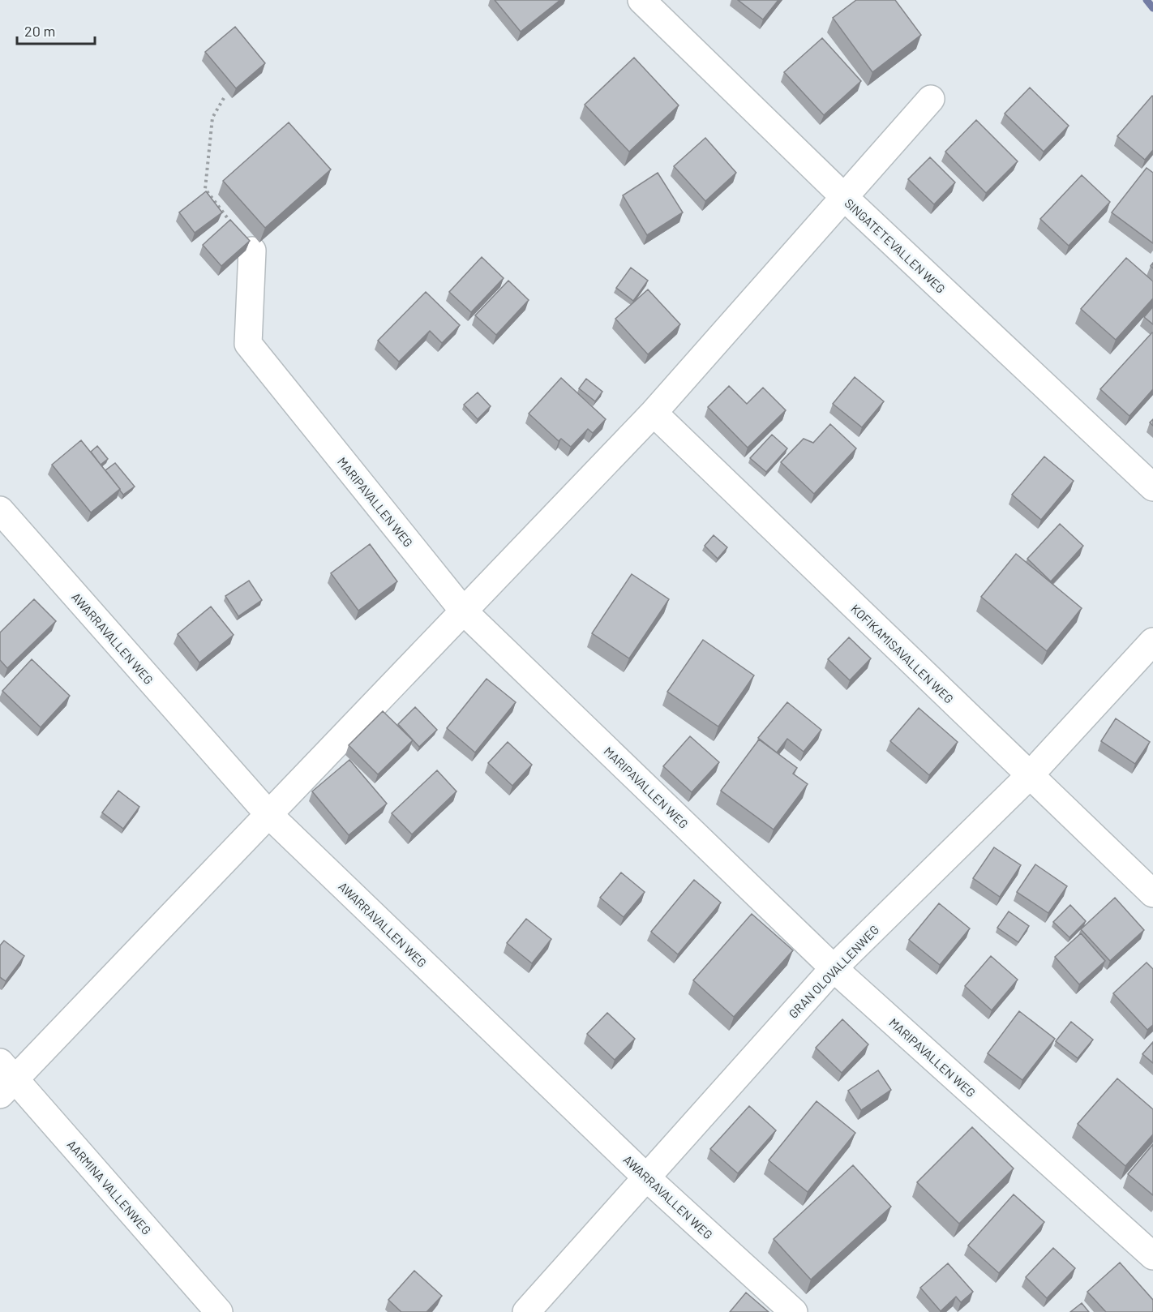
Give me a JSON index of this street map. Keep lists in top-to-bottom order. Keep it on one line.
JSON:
{"streets":{"street":["SINGATETEVALLEN WEG","MARIPAVALLEN WEG","AWARRAVALLEN WEG","KOFIKAMISAVALLEN WEG","GRAN OLOVALLENWEG","AARMINA VALLENWEG"]},"crossings":[["MARIPAVALLEN WEG","GRAN OLOVALLENWEG"],["AWARRAVALLEN WEG","GRAN OLOVALLENWEG"],["KOFIKAMISAVALLEN WEG","GRAN OLOVALLENWEG"]],"scale_bar":"20 m"}
